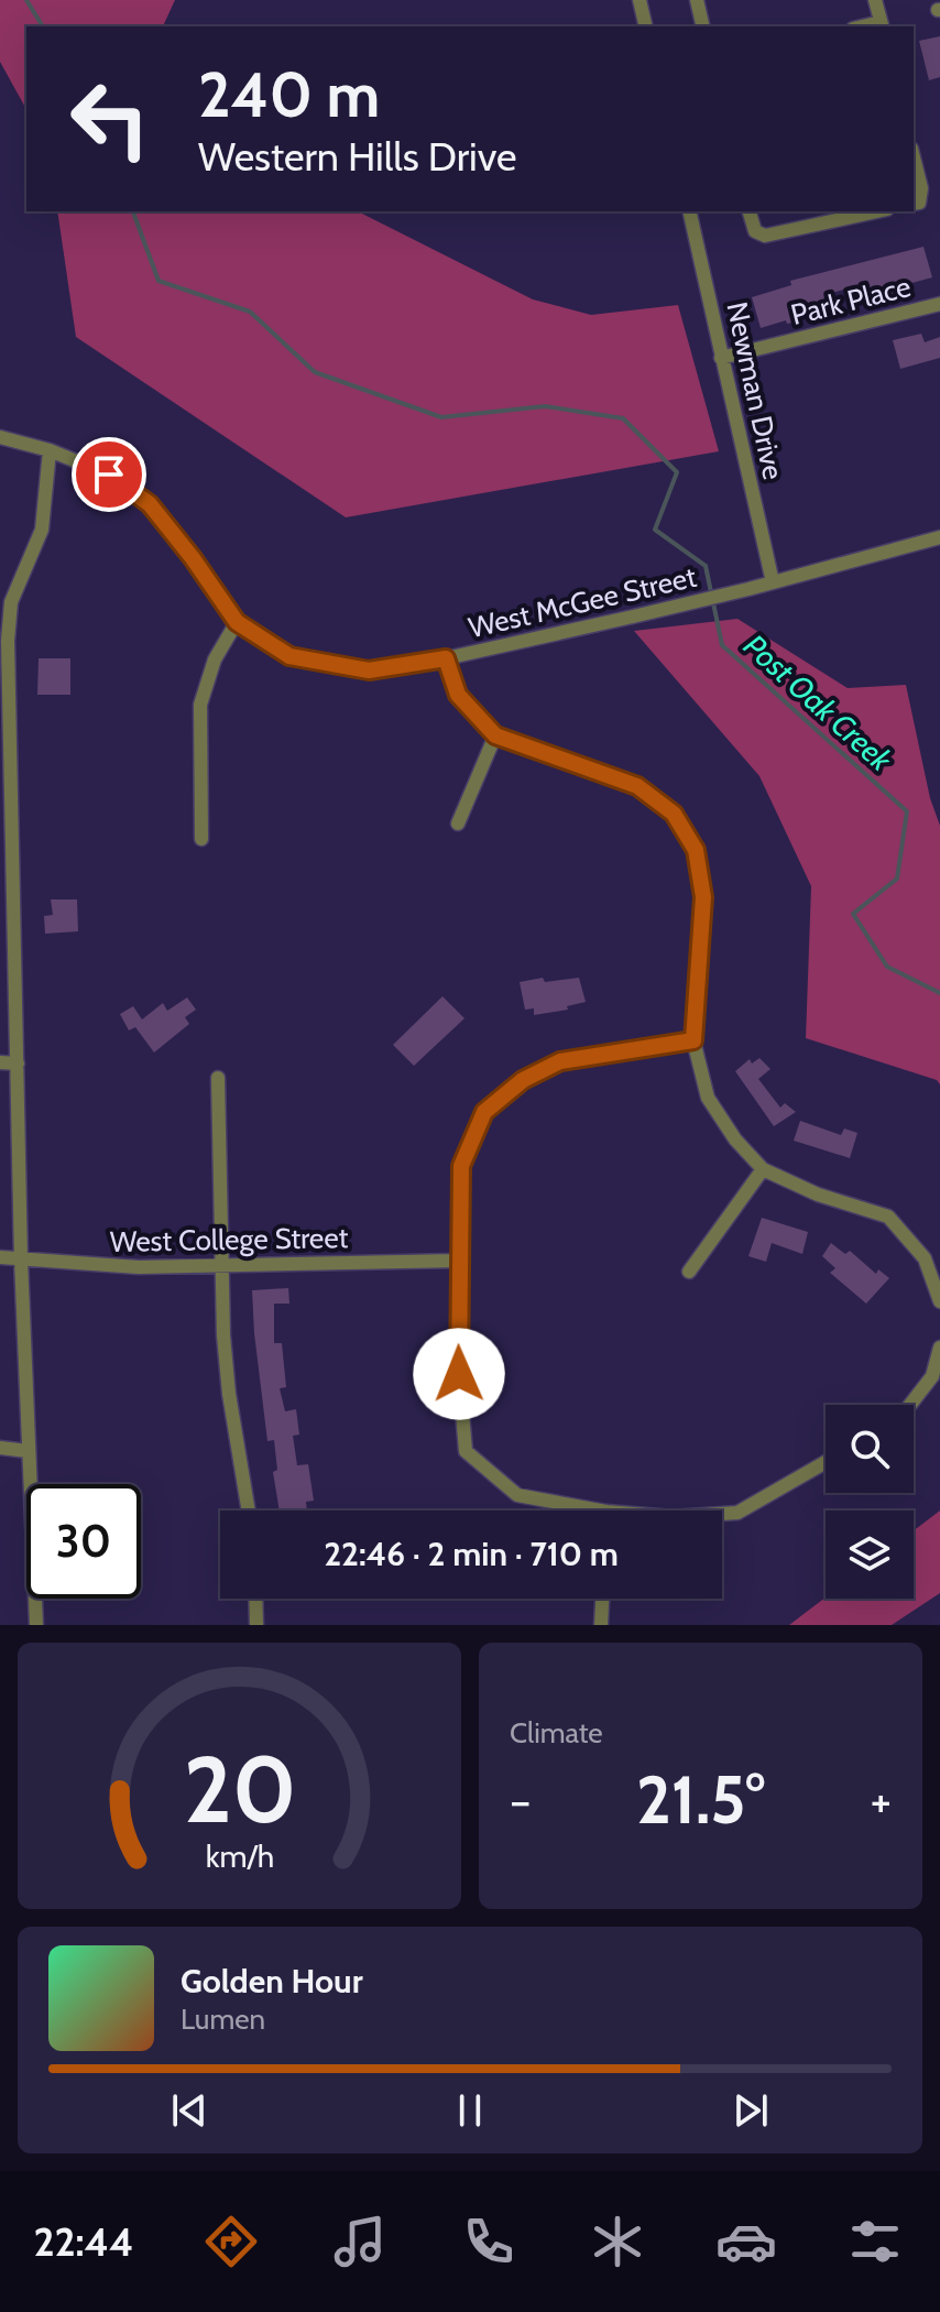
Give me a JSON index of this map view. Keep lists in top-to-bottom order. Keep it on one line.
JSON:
{"streets":{"street":["Park Place","Newman Drive","West McGee Street","West College Street"]},"crossings":[["Park Place","Newman Drive"],["Newman Drive","West McGee Street"]],"water":["Post Oak Creek"],"page":{"turn":["240 m","Western Hills Drive"],"limit":"30","trip":"22:46 · 2 min · 710 m","tile":"Climate","heat":["−","21.5°","+"],"song":["Golden Hour","Lumen"],"tabs":"22:44","gauge":["20","km/h"]}}
